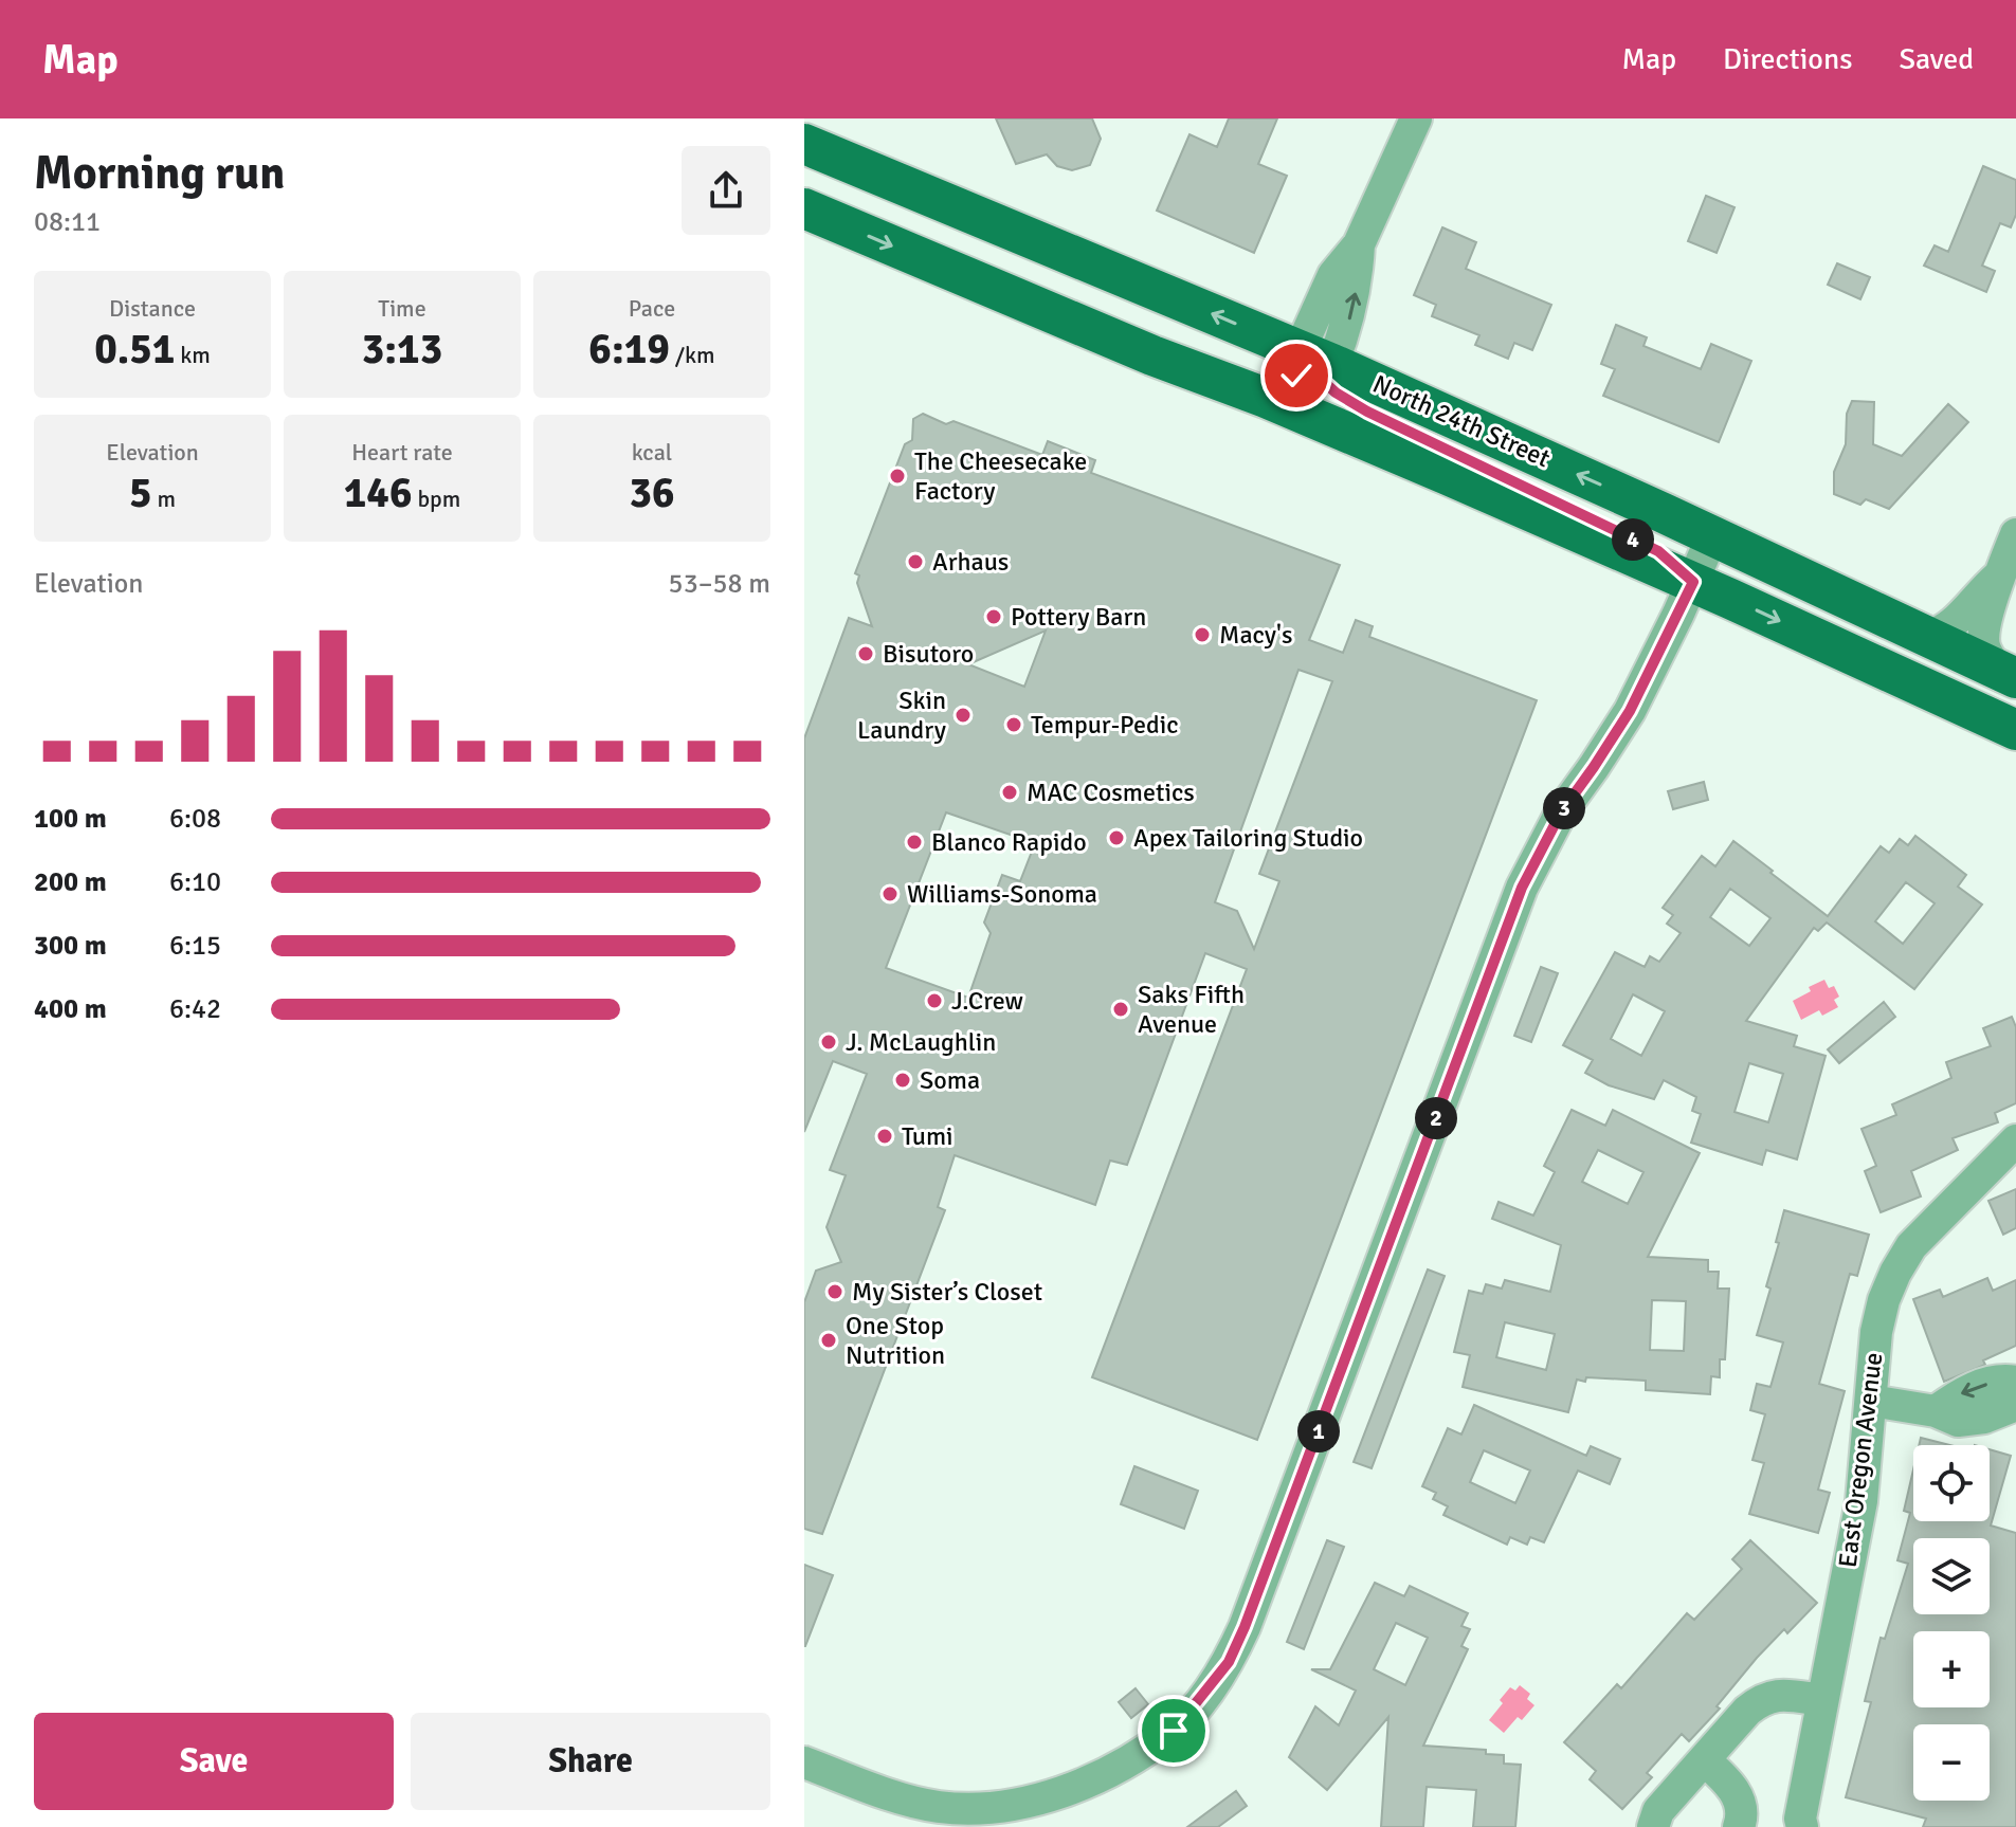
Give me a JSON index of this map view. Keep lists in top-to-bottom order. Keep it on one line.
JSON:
{"streets":{"main road":["North 24th Street"],"street":["East Oregon Avenue"]},"places":["The Cheesecake Factory","Arhaus","Pottery Barn","Macy's","Bisutoro","Skin Laundry","Tempur-Pedic","MAC Cosmetics","Apex Tailoring Studio","Blanco Rapido","Williams-Sonoma","J.Crew","Saks Fifth Avenue","J. McLaughlin","Soma","Tumi","My Sister’s Closet","One Stop Nutrition"],"page":{"header":"Map","nav":["Map","Directions","Saved"],"heading":["Morning run","08:11"],"stats":[["Distance","0.51 km"],["Time","3:13"],["Pace","6:19 /km"],["Elevation","5 m"],["Heart rate","146 bpm"],["kcal","36"]],"pins":["4","3","2","1"],"chart":["Elevation","53–58 m"],"list":[{"name":"100 m","note":"6:08"},{"name":"200 m","note":"6:10"},{"name":"300 m","note":"6:15"},{"name":"400 m","note":"6:42"}],"map_buttons":["+","−"],"buttons":["Save","Share"]}}
